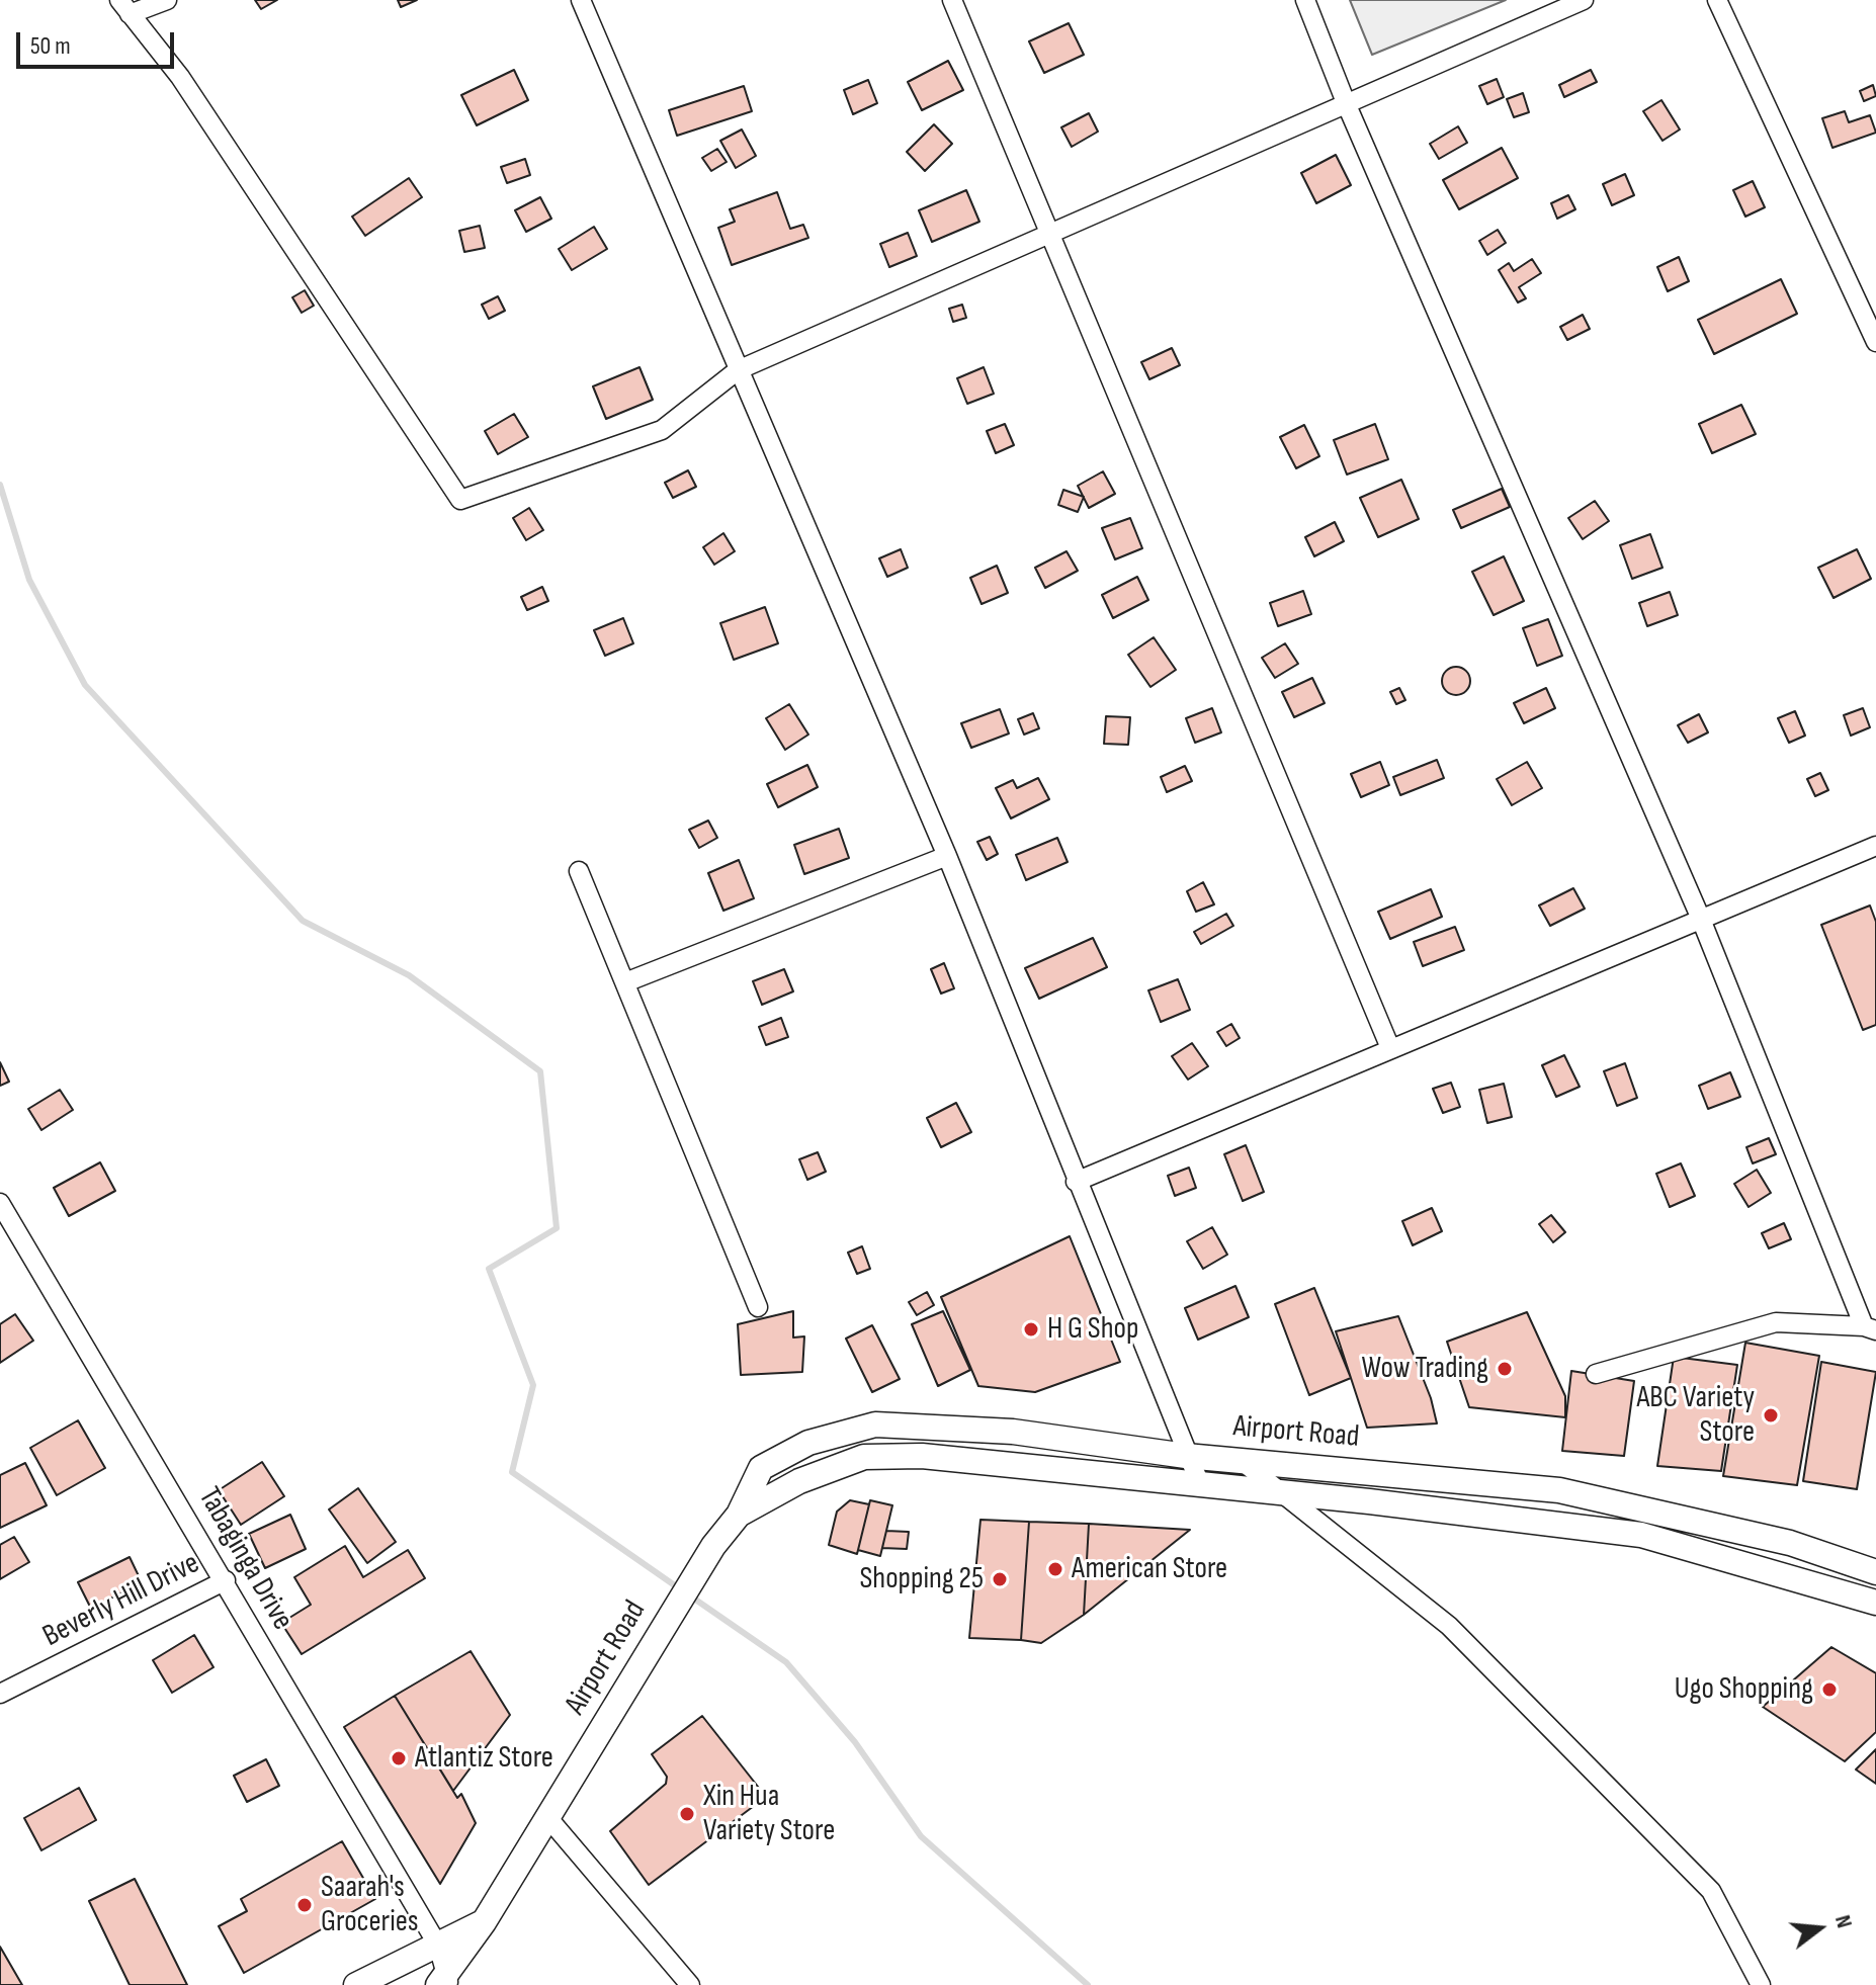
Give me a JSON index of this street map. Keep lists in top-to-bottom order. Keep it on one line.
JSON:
{"streets":{"street":["Airport Road","Tabaginga Drive","Beverly Hill Drive"]},"crossings":[["Airport Road","Tabaginga Drive"],["Tabaginga Drive","Beverly Hill Drive"]],"places":["H G Shop","Wow Trading","ABC Variety Store","American Store","Shopping 25","Ugo Shopping","Atlantiz Store","Xin Hua Variety Store","Saarah's Groceries"],"scale_bar":"50 m","north":"right"}
